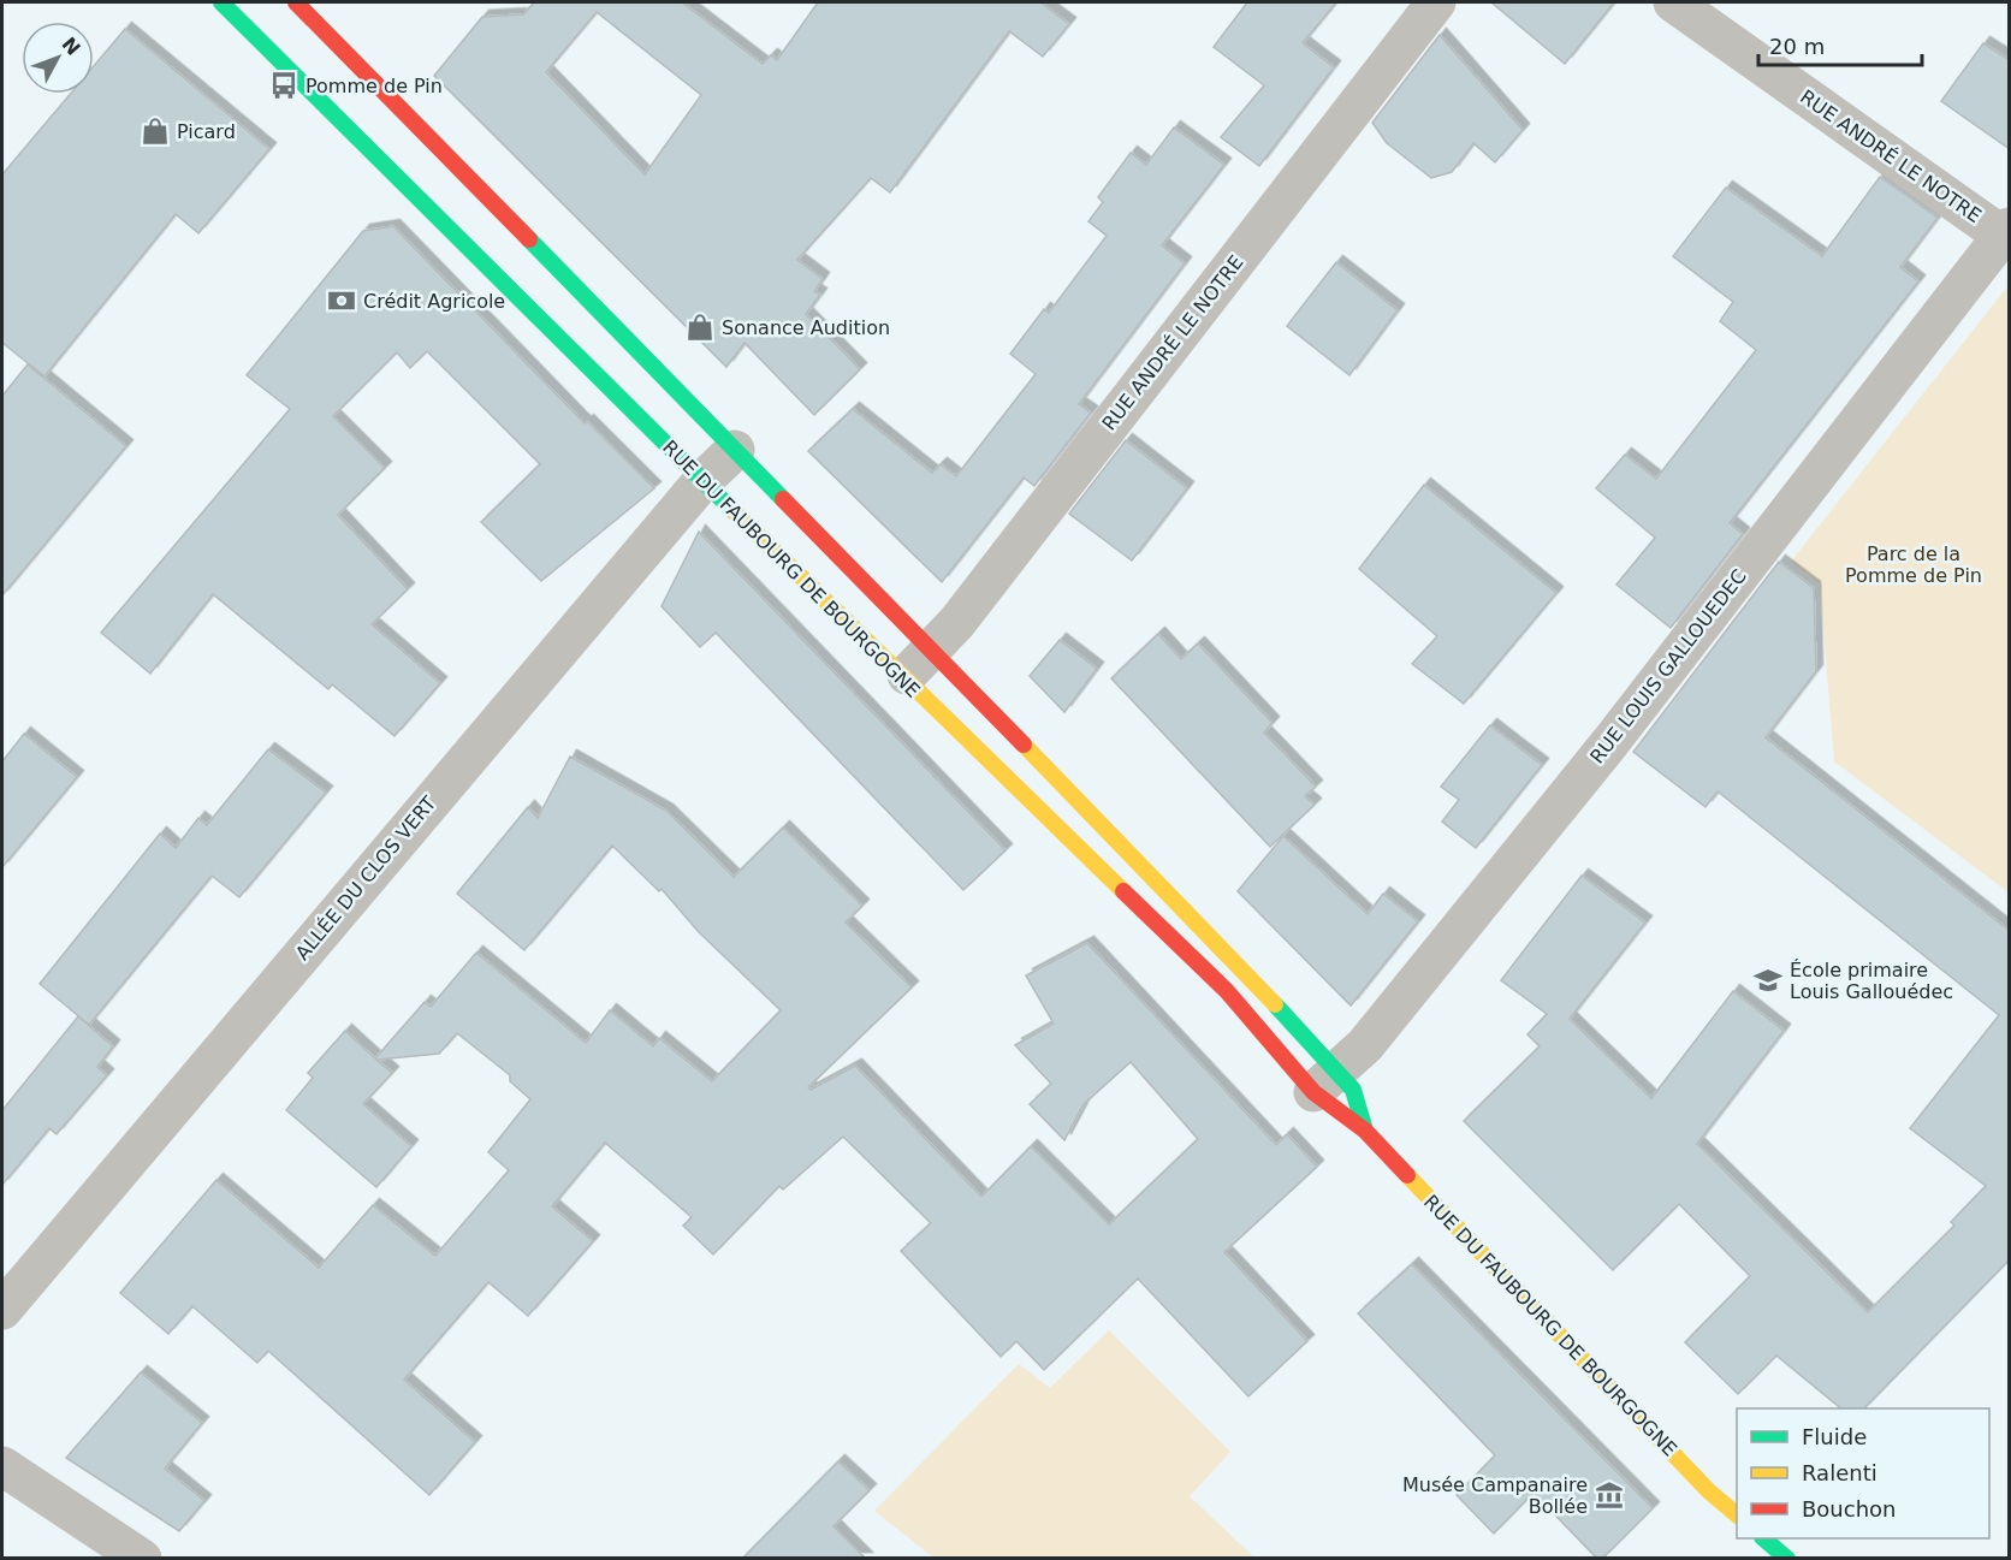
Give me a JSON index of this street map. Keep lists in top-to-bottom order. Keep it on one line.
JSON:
{"streets":{"main road":["RUE DU FAUBOURG DE BOURGOGNE"],"street":["RUE ANDRÉ LE NOTRE","RUE LOUIS GALLOUEDEC","ALLÉE DU CLOS VERT"]},"crossings":[["RUE ANDRÉ LE NOTRE","RUE DU FAUBOURG DE BOURGOGNE"],["RUE ANDRÉ LE NOTRE","RUE LOUIS GALLOUEDEC"],["RUE DU FAUBOURG DE BOURGOGNE","RUE LOUIS GALLOUEDEC"],["RUE DU FAUBOURG DE BOURGOGNE","ALLÉE DU CLOS VERT"]],"parks":["Parc de la Pomme de Pin"],"places":{"bus stop":["Pomme de Pin"],"shop":["Picard","Sonance Audition"],"bank":["Crédit Agricole"],"school or university":["École primaire Louis Gallouédec"],"museum":["Musée Campanaire Bollée"]},"legend":["Fluide","Ralenti","Bouchon"],"scale_bar":"20 m","north":"top right"}
